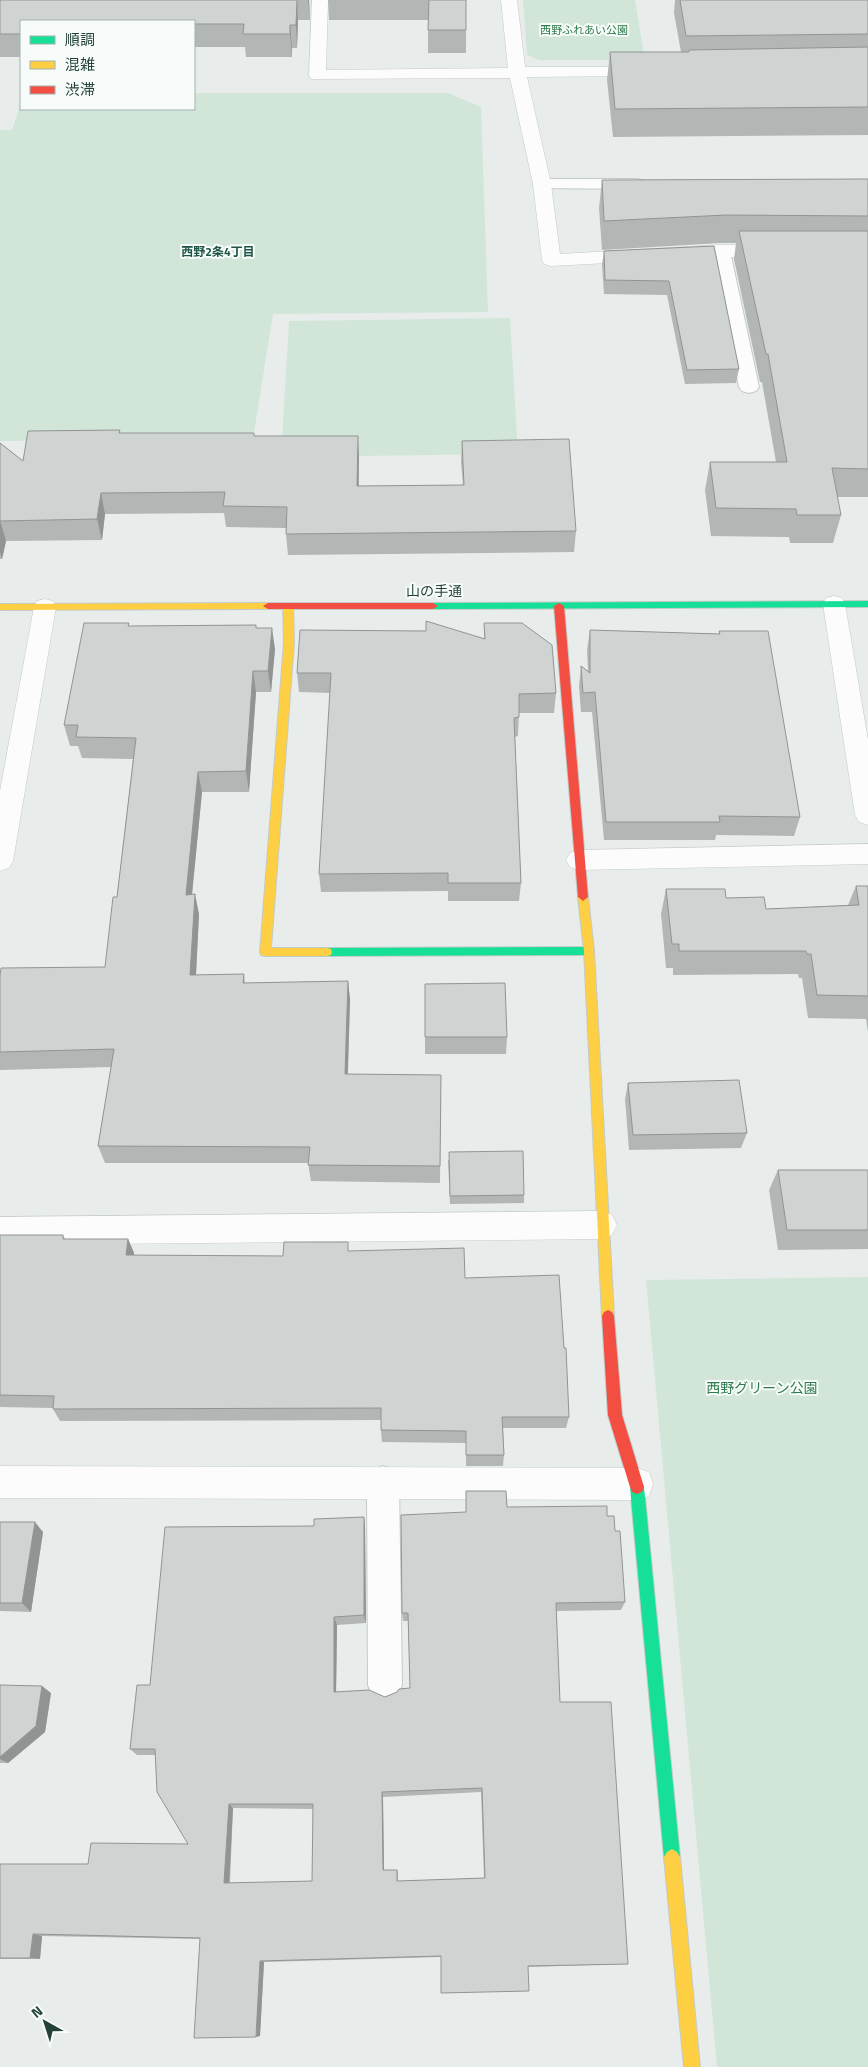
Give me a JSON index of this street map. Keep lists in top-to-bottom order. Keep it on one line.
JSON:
{"streets":{"street":["山の手通"]},"districts":["西野2条4丁目"],"parks":["西野ふれあい公園","西野グリーン公園"],"legend":["順調","混雑","渋滞"],"north":"top left"}
